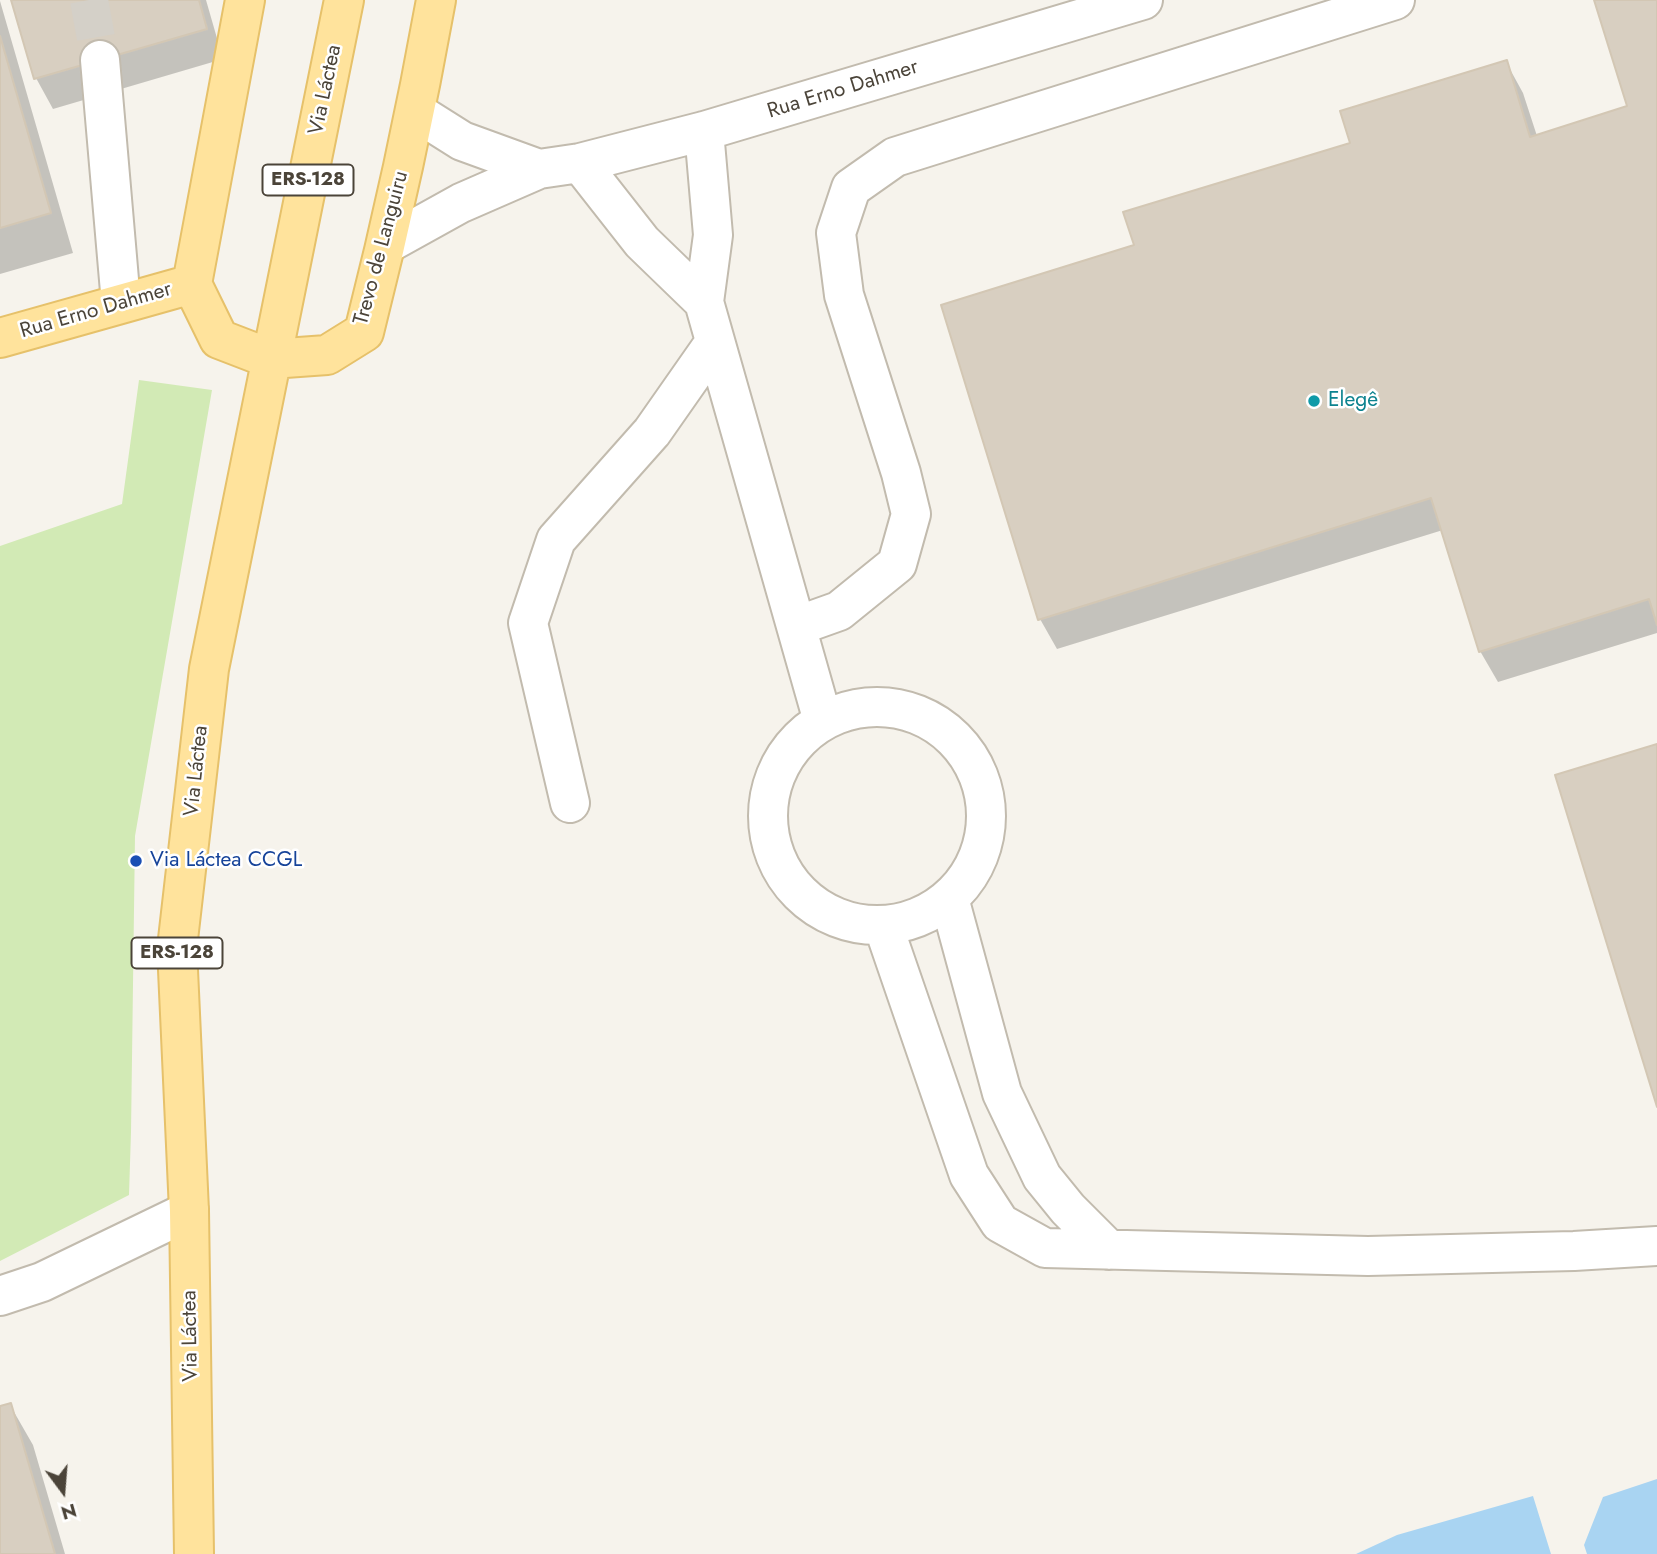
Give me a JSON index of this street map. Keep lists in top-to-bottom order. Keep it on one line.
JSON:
{"streets":{"main road":["Via Láctea","Rua Erno Dahmer","ERS-128","Trevo de Languiru"]},"crossings":[["Via Láctea","Trevo de Languiru"],["Rua Erno Dahmer","Trevo de Languiru"]],"places":["Elegê","Via Láctea CCGL"],"north":"bottom"}
